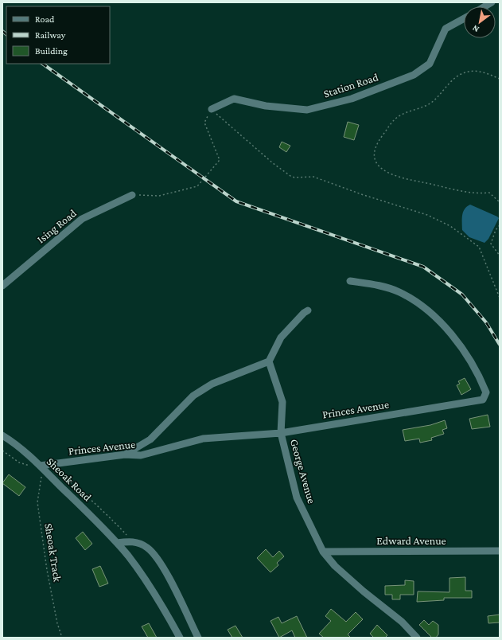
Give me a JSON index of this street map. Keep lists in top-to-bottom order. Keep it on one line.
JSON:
{"streets":{"street":["Station Road","Ising Road","Princes Avenue","George Avenue","Sheoak Road","Edward Avenue"],"path":["Sheoak Track"]},"crossings":[["Princes Avenue","George Avenue"],["Princes Avenue","Sheoak Road"],["Princes Avenue","Sheoak Track"],["George Avenue","Edward Avenue"],["Sheoak Road","Sheoak Track"]],"legend":["Road","Railway","Building"],"north":"bottom left"}
